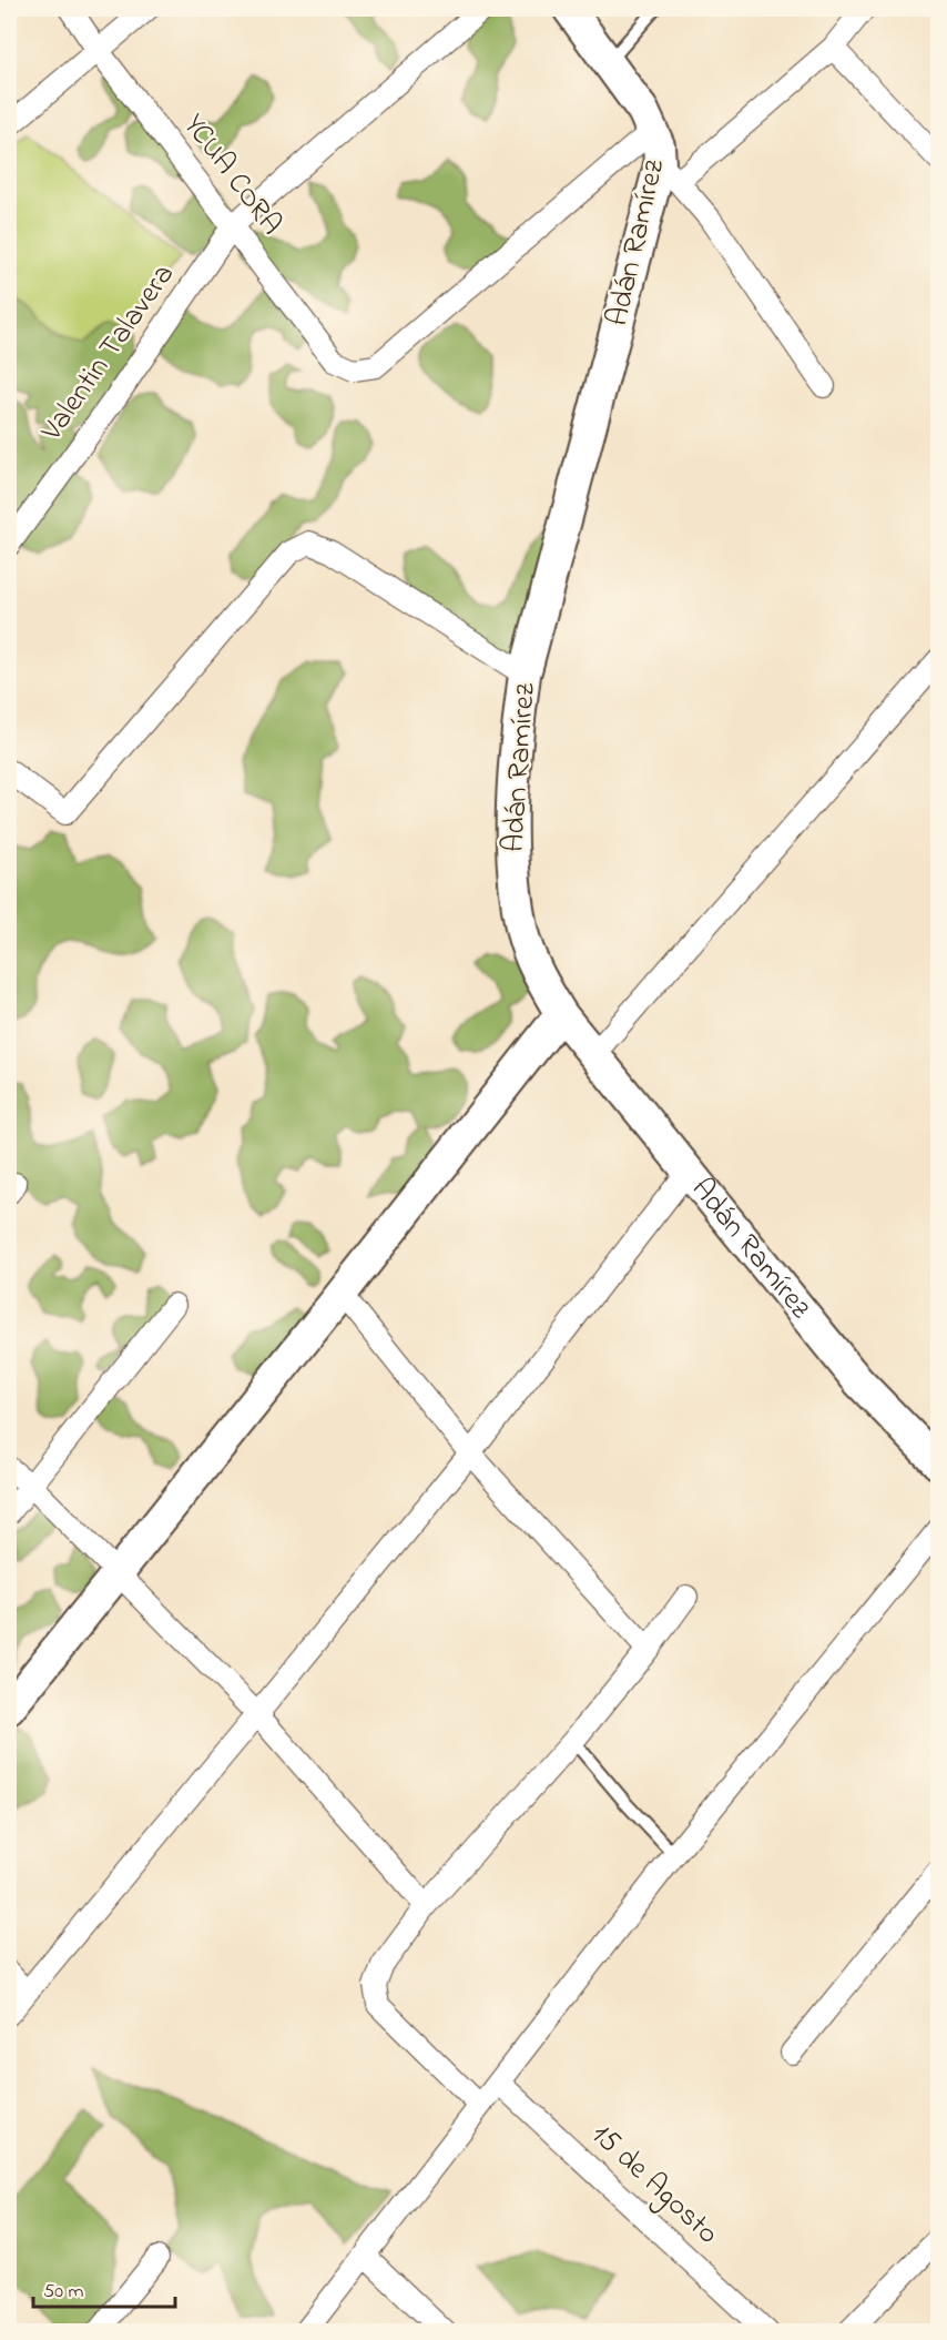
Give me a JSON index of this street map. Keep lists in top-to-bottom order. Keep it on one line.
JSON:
{"streets":{"street":["YCUA CORA","Adán Ramírez","Valentin Talavera","15 de Agosto"]},"crossings":[["YCUA CORA","Adán Ramírez"],["YCUA CORA","Valentin Talavera"]],"scale_bar":"50 m"}
